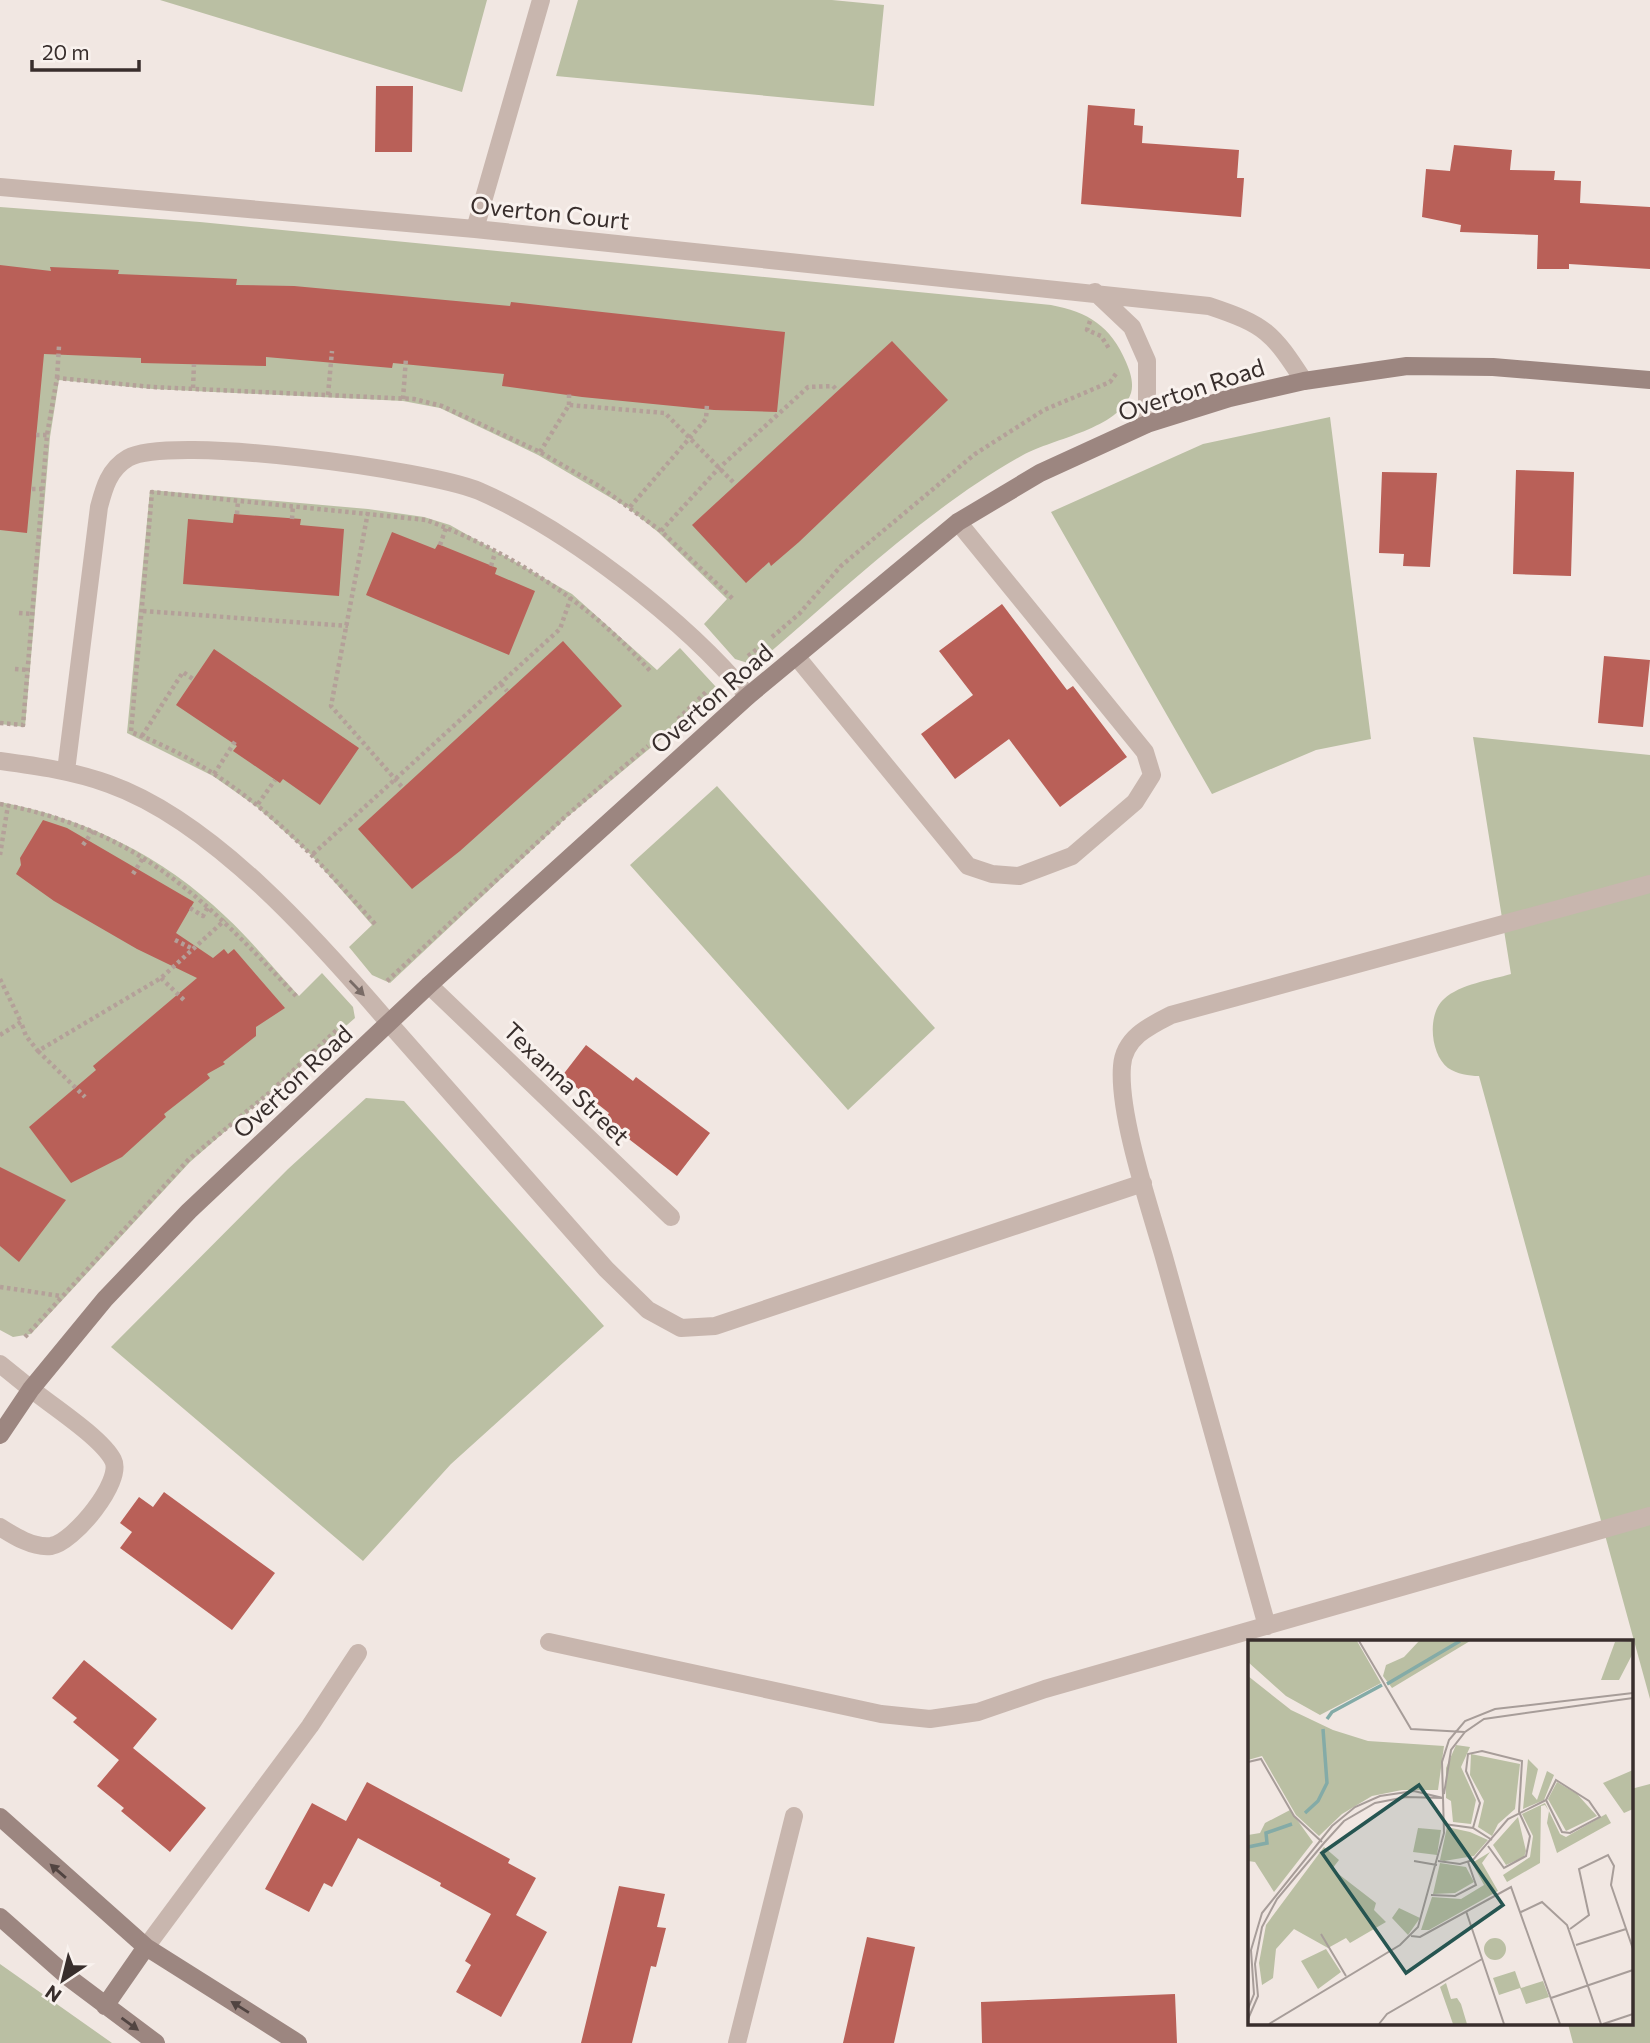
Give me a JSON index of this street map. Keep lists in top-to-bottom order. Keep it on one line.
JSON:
{"streets":{"street":["Overton Court","Overton Road","Texanna Street"]},"crossings":[["Overton Court","Overton Road"],["Overton Road","Texanna Street"]],"scale_bar":"20 m","north":"bottom left"}
